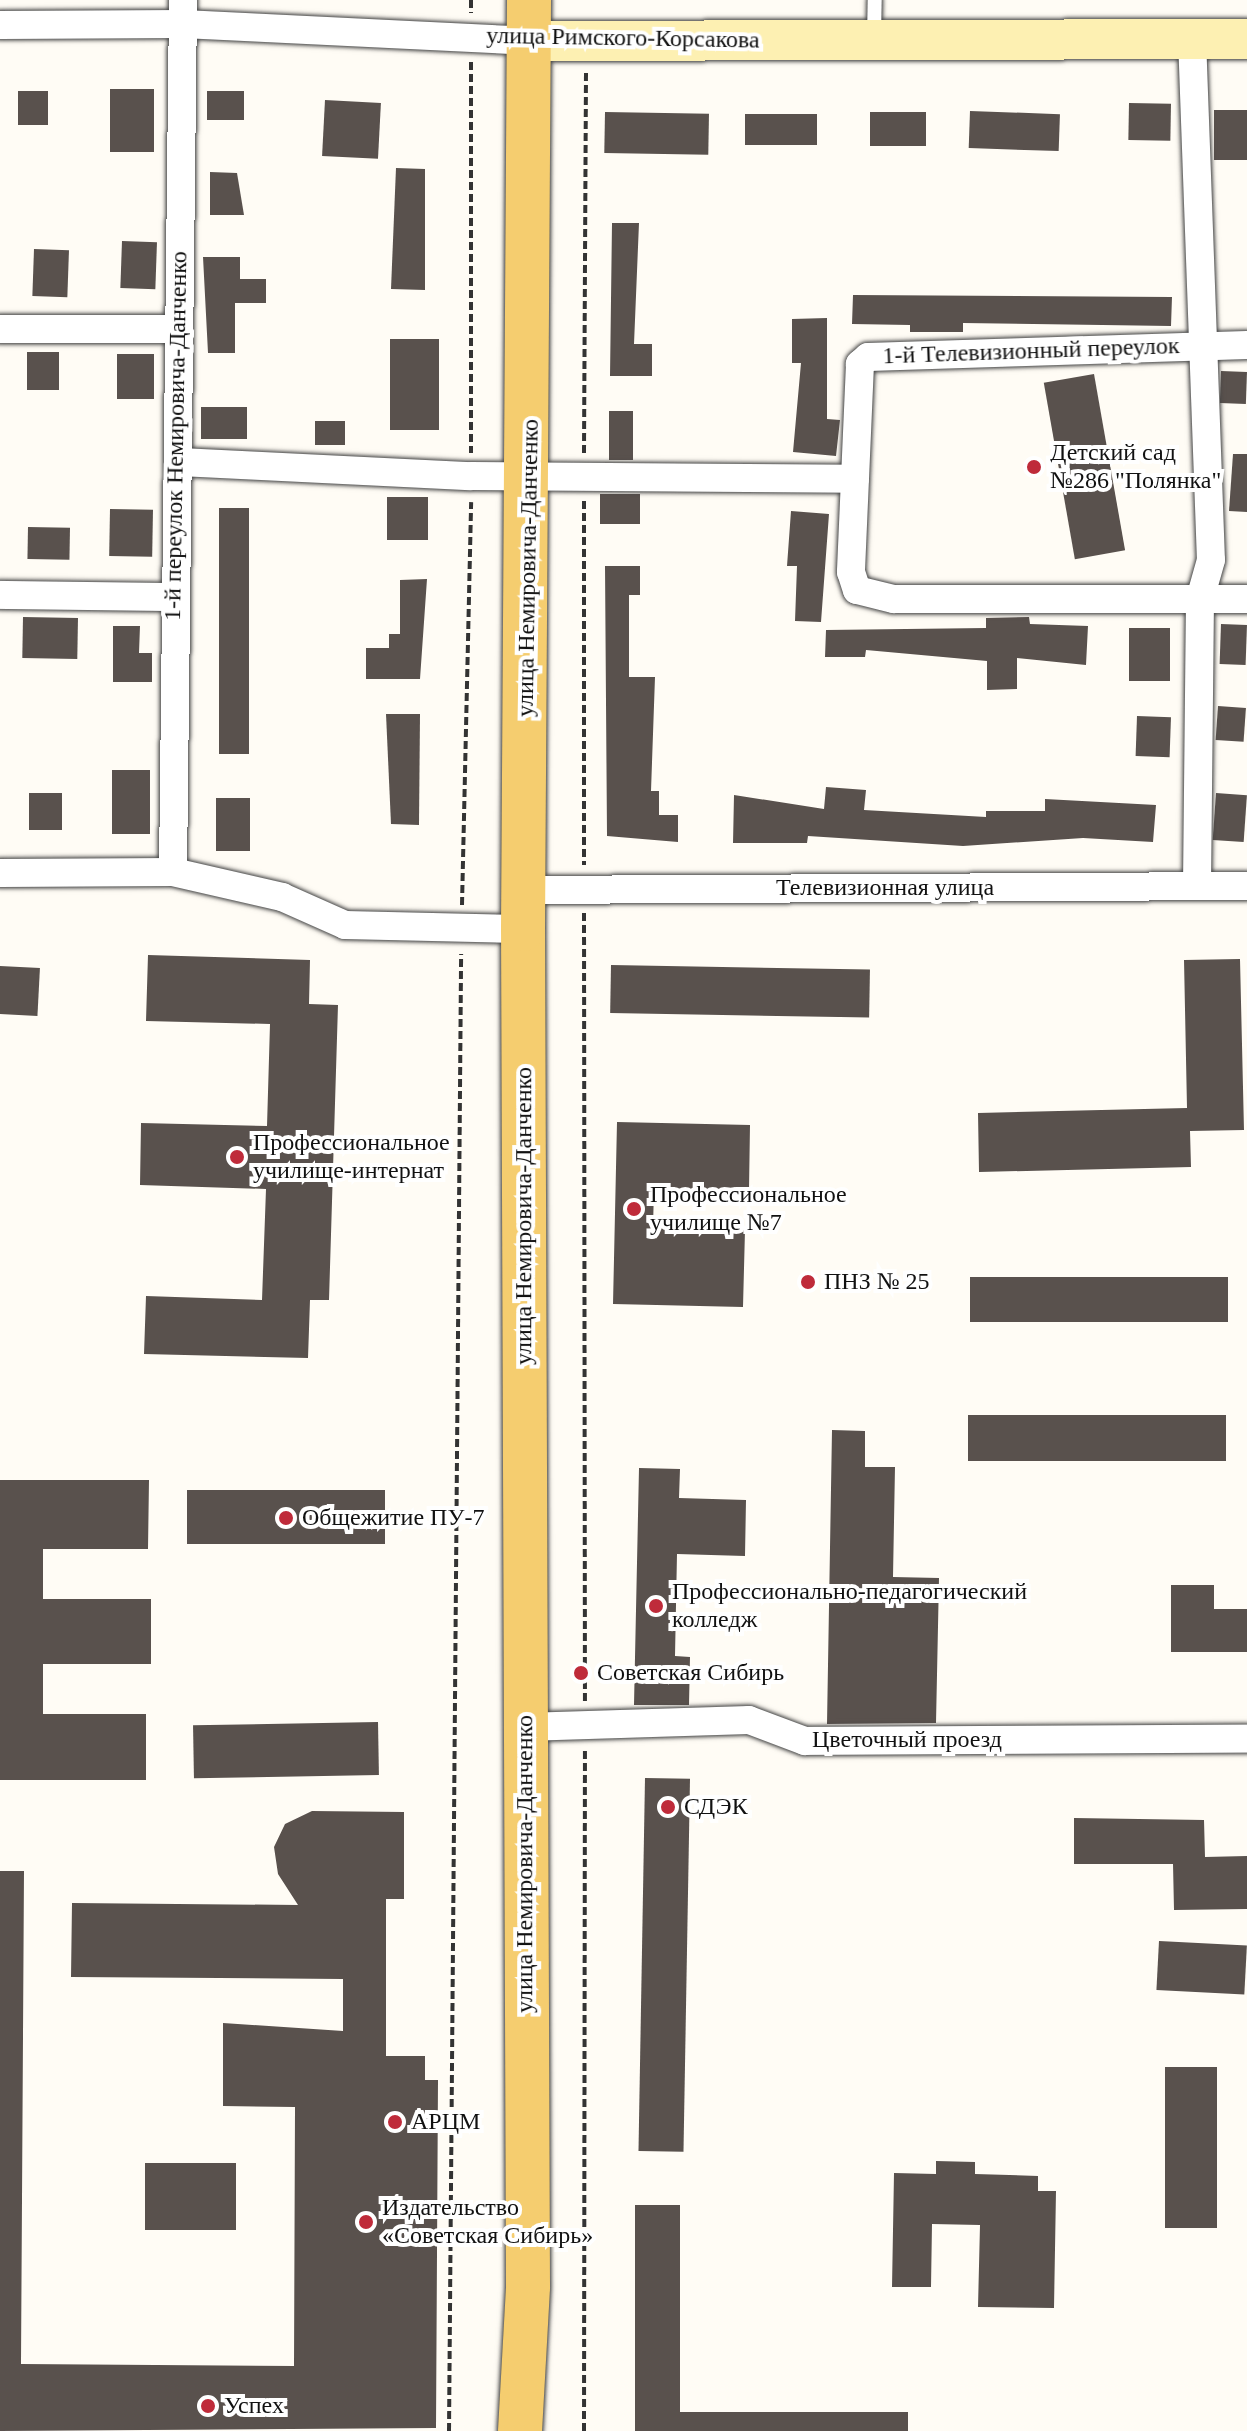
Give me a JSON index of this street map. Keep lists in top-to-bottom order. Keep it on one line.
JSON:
{"streets":{"main road":["улица Немировича-Данченко"],"street":["улица Римского-Корсакова","1-й Телевизионный переулок","1-й переулок Немировича-Данченко","Телевизионная улица","Цветочный проезд"]},"crossings":[["улица Римского-Корсакова","1-й Телевизионный переулок"],["улица Римского-Корсакова","1-й переулок Немировича-Данченко"],["улица Римского-Корсакова","улица Немировича-Данченко"],["1-й Телевизионный переулок","Телевизионная улица"],["1-й переулок Немировича-Данченко","Телевизионная улица"],["улица Немировича-Данченко","Телевизионная улица"],["улица Немировича-Данченко","Цветочный проезд"]],"places":["Детский сад №286 \"Полянка\"","Профессиональное училище-интернат","Профессиональное училище №7","ПНЗ № 25","Общежитие ПУ-7","Профессионально-педагогический колледж","Советская Сибирь","СДЭК","АРЦМ","Издательство «Советская Сибирь»","Успех"]}
